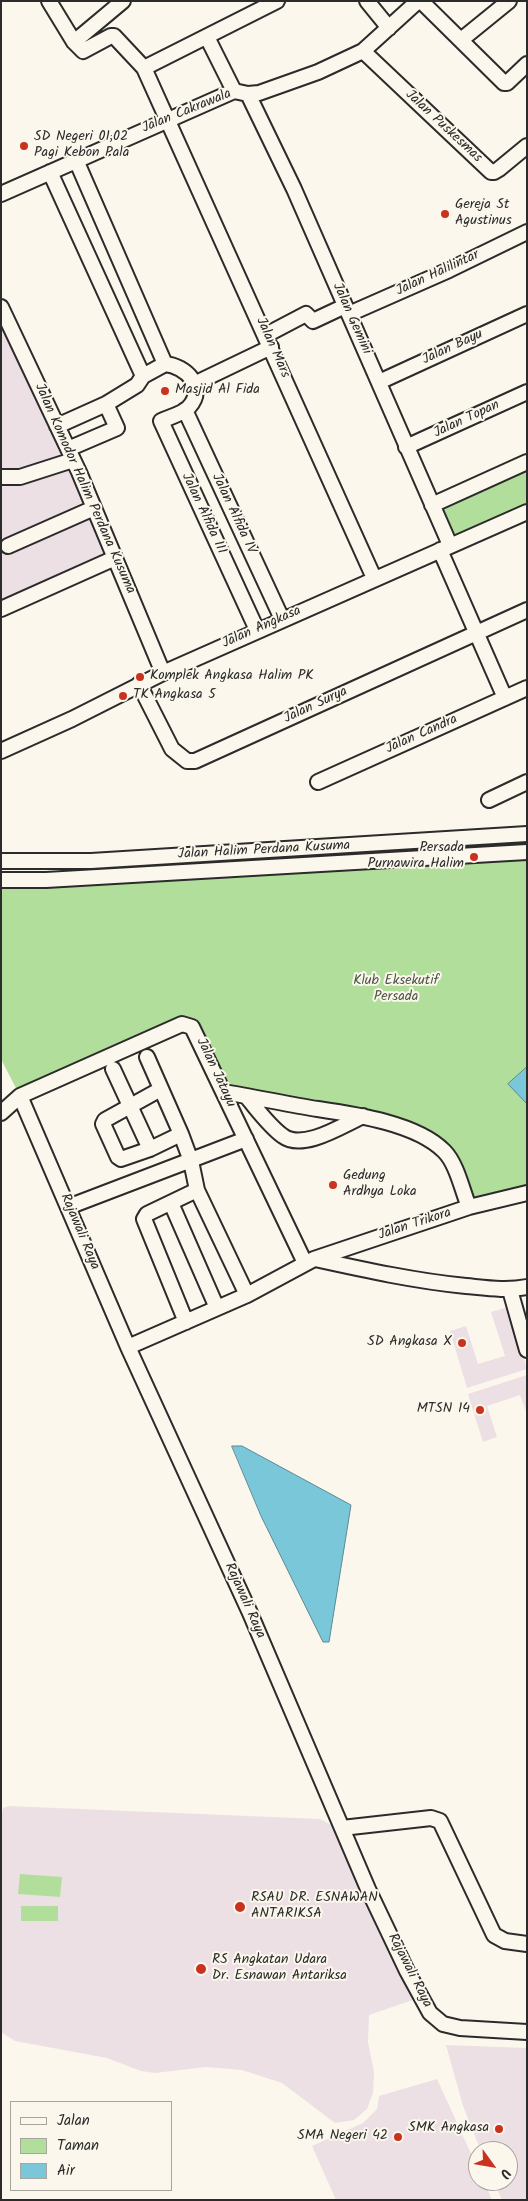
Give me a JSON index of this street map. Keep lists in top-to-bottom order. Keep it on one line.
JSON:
{"streets":{"street":["Jalan Cakrawala","Jalan Puskesmas","Jalan Halilintar","Jalan Gemini","Jalan Mars","Jalan Bayu","Jalan Topan","Jalan Komodor Halim Perdana Kusuma","Jalan Alfida III","Jalan Alfida IV","Jalan Angkasa","Jalan Surya","Jalan Candra","Jalan Halim Perdana Kusuma","Jalan Jatayu","Jalan Trikora","Rajawali Raya"]},"crossings":[["Jalan Cakrawala","Jalan Puskesmas"],["Jalan Cakrawala","Jalan Gemini"],["Jalan Cakrawala","Jalan Mars"],["Jalan Halilintar","Jalan Gemini"],["Jalan Halilintar","Jalan Mars"],["Jalan Gemini","Jalan Bayu"],["Jalan Gemini","Jalan Topan"],["Jalan Gemini","Jalan Angkasa"],["Jalan Gemini","Jalan Surya"],["Jalan Gemini","Jalan Candra"],["Jalan Mars","Jalan Angkasa"],["Jalan Komodor Halim Perdana Kusuma","Jalan Angkasa"],["Jalan Alfida III","Jalan Alfida IV"],["Jalan Alfida III","Jalan Angkasa"],["Jalan Alfida IV","Jalan Angkasa"],["Jalan Angkasa","Jalan Surya"],["Jalan Jatayu","Jalan Trikora"],["Jalan Jatayu","Rajawali Raya"],["Jalan Trikora","Rajawali Raya"]],"parks":["Klub Eksekutif Persada"],"places":["SD Negeri 01,02 Pagi Kebon Pala","Gereja St Agustinus","Masjid Al Fida","Komplek Angkasa Halim PK","TK Angkasa 5","Persada Purnawira Halim","Gedung Ardhya Loka","SD Angkasa X","MTSN 14","RSAU DR. ESNAWAN ANTARIKSA","RS Angkatan Udara Dr. Esnawan Antariksa","SMK Angkasa","SMA Negeri 42"],"legend":["Jalan","Taman","Air"],"north":"bottom right"}
